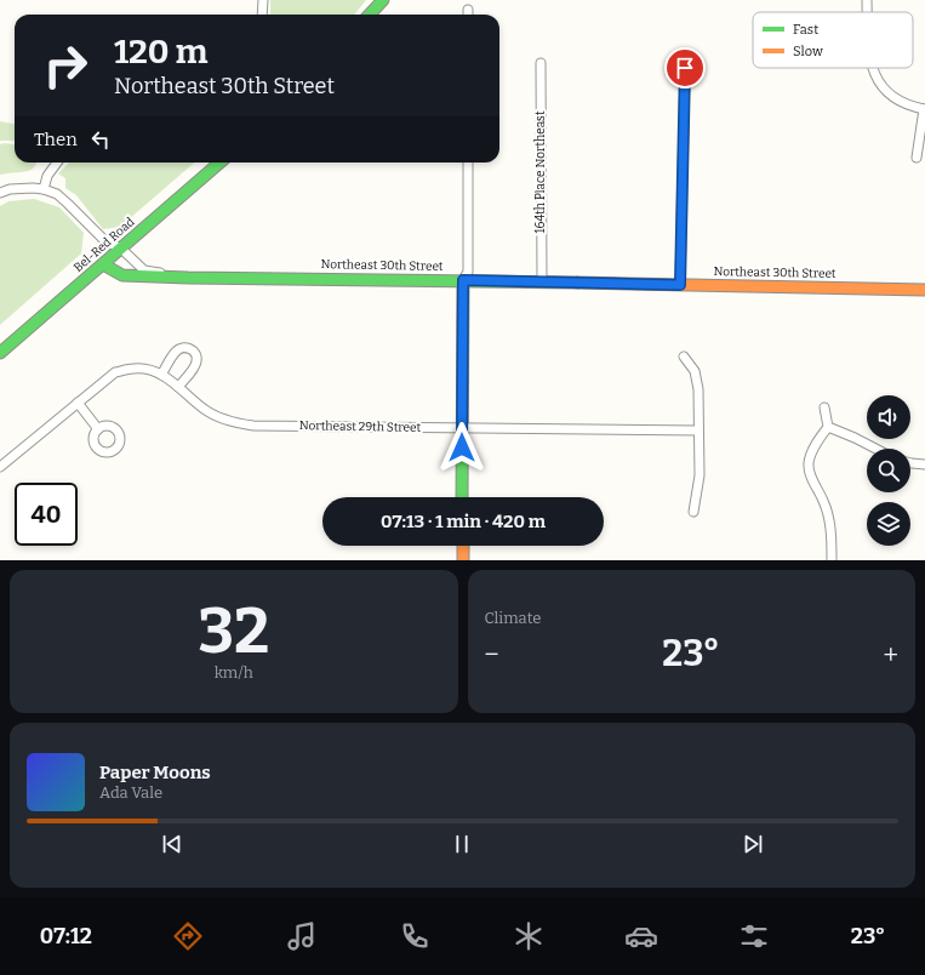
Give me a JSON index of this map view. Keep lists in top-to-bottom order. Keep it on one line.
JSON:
{"streets":{"street":["164th Place Northeast","Bel-Red Road","Northeast 30th Street","Northeast 29th Street"]},"crossings":[["164th Place Northeast","Northeast 30th Street"],["Bel-Red Road","Northeast 30th Street"]],"legend":["Fast","Slow"],"page":{"turn":["120 m","Northeast 30th Street"],"then":"Then","limit":"40","trip":"07:13 · 1 min · 420 m","tile":[["32","km/h"],"Climate"],"heat":["−","23°","+"],"song":["Paper Moons","Ada Vale"],"tabs":["07:12","23°"]}}
